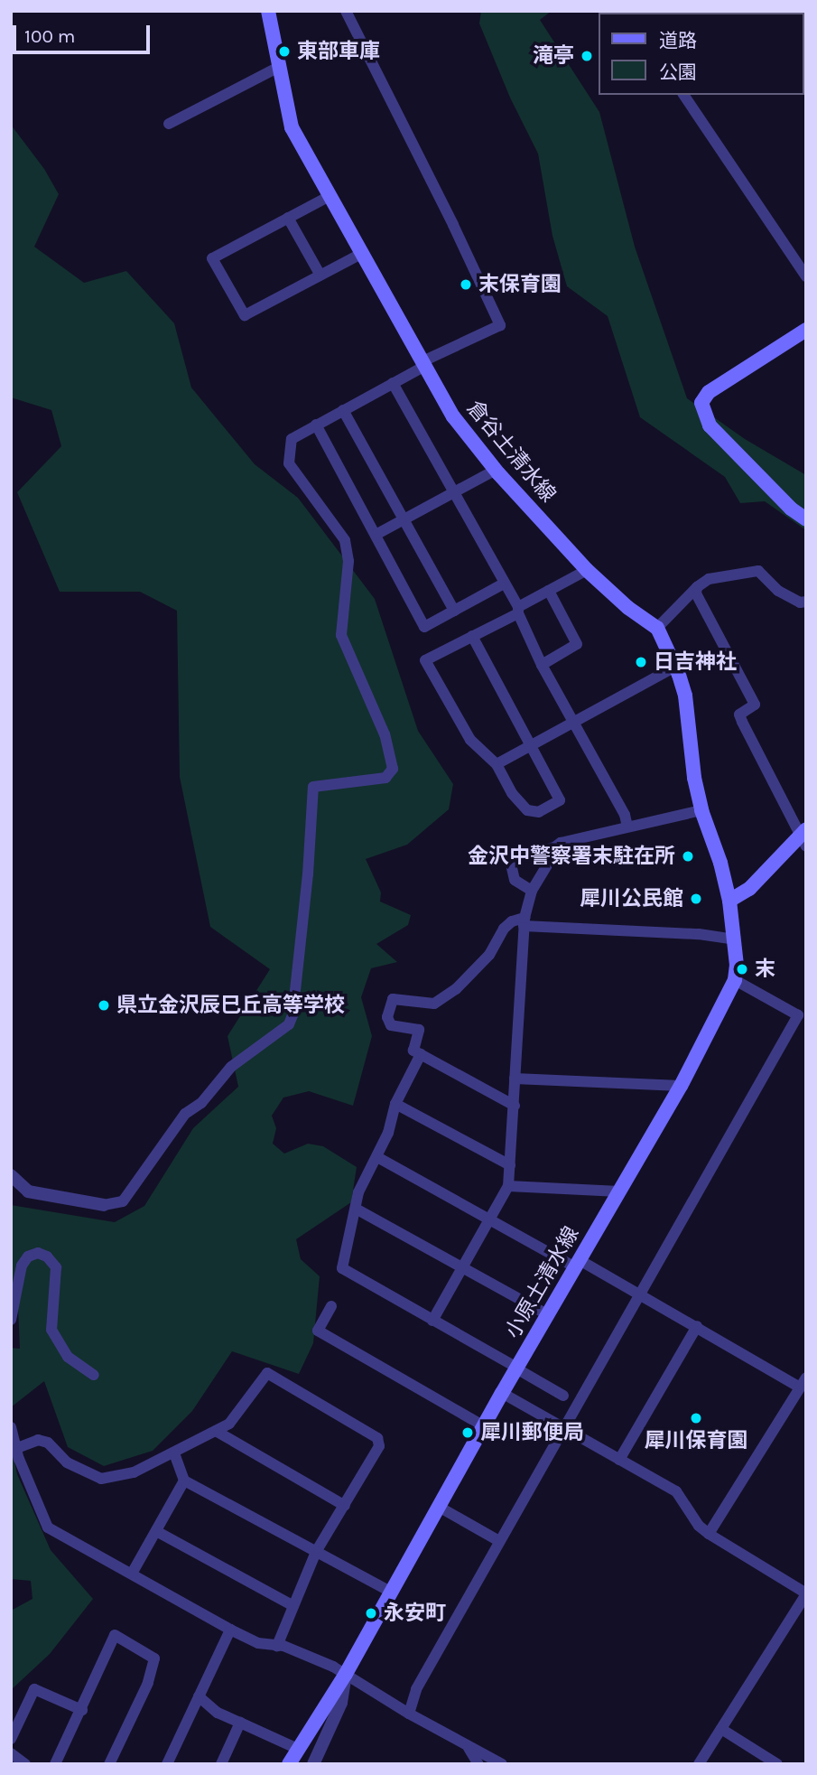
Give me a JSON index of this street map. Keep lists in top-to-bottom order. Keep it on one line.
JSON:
{"streets":{"main road":["倉谷土清水線","小原土清水線"]},"places":["東部車庫","滝亭","末保育園","日吉神社","金沢中警察署末駐在所","犀川公民館","末","県立金沢辰巳丘高等学校","犀川保育園","犀川郵便局","永安町"],"legend":["道路","公園"],"scale_bar":"100 m"}
